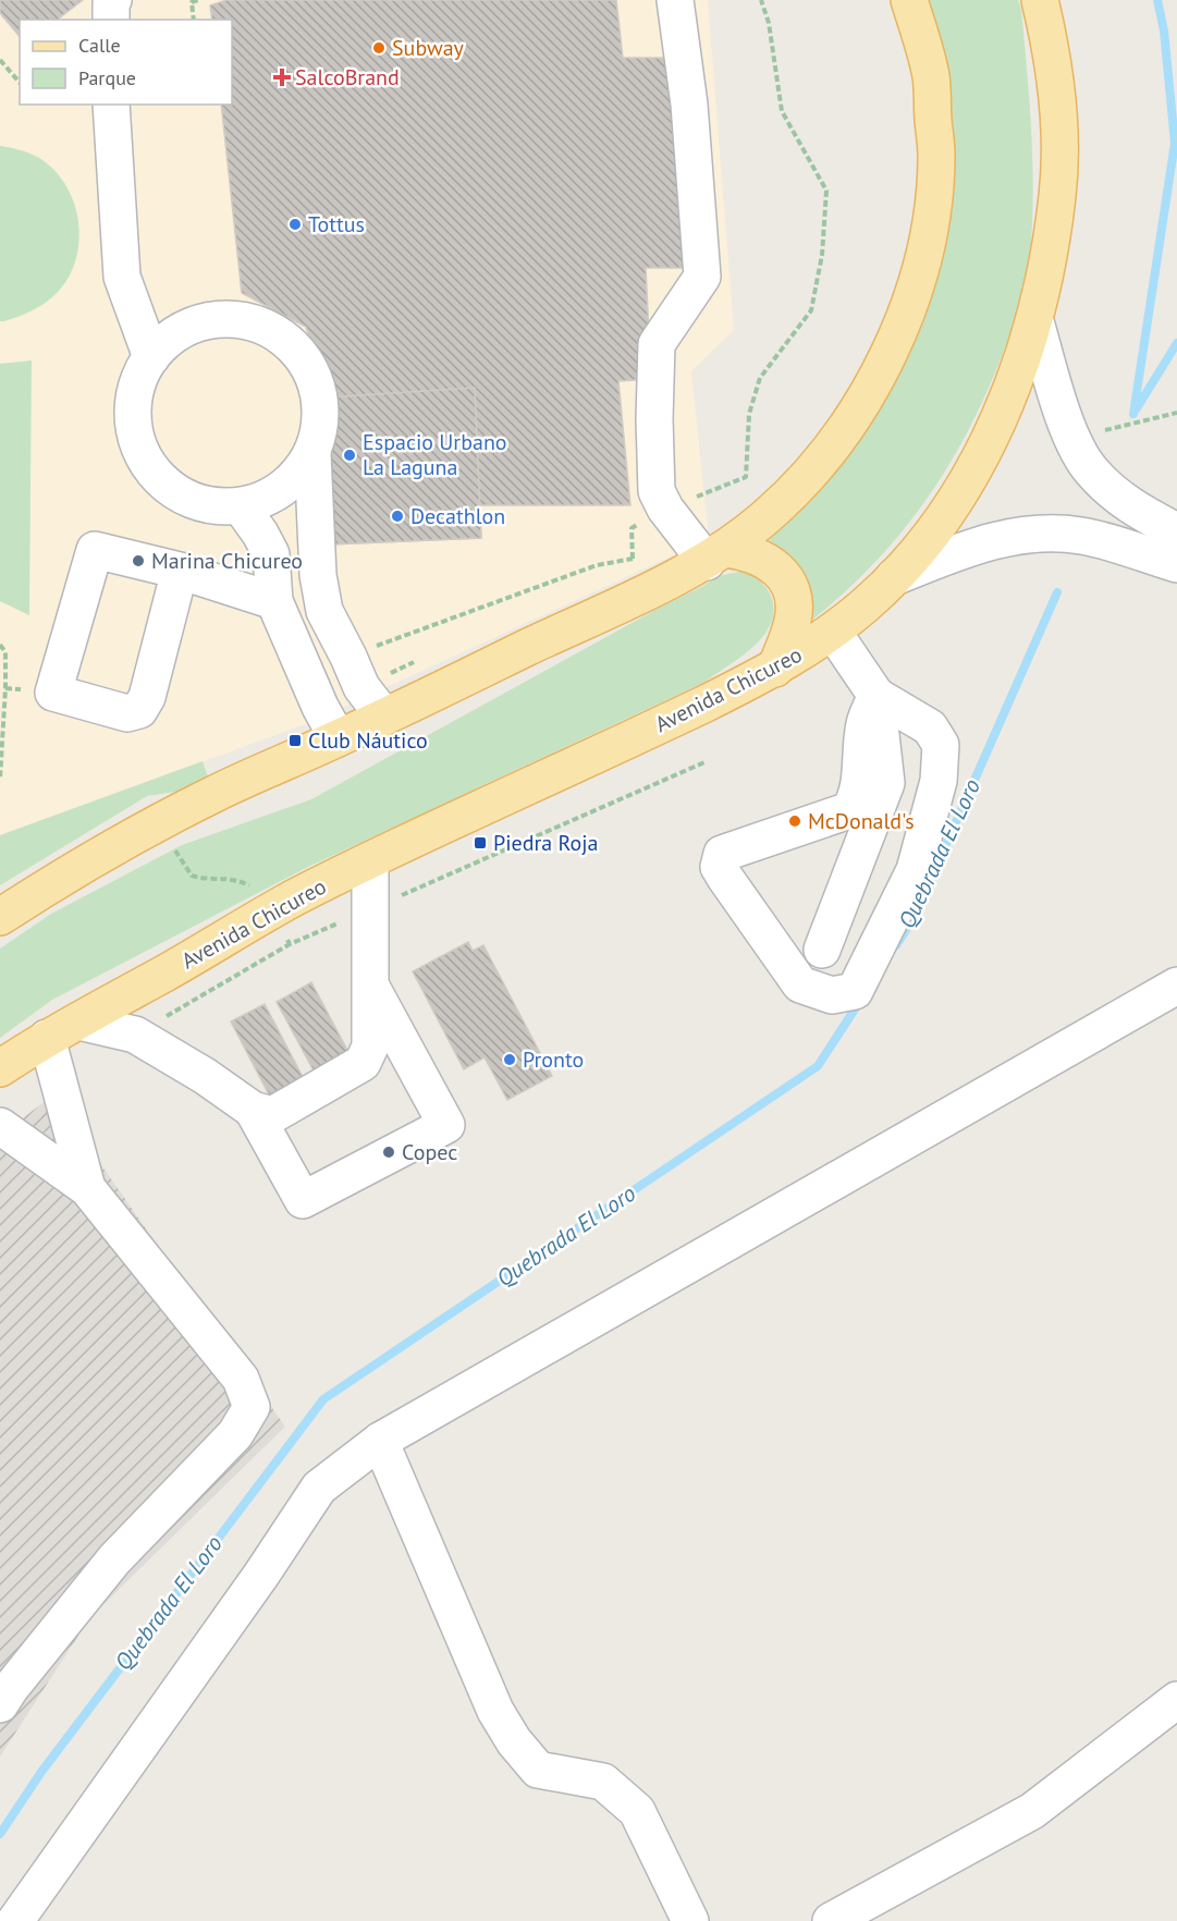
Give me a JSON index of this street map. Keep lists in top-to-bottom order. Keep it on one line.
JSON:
{"streets":{"main road":["Avenida Chicureo"]},"water":["Quebrada El Loro"],"places":{"other":["Subway","Tottus","Espacio Urbano La Laguna","Decathlon","Marina Chicureo","McDonald's","Pronto","Copec"],"health":["SalcoBrand"],"transit":["Club Náutico","Piedra Roja"]},"legend":["Calle","Parque"]}
